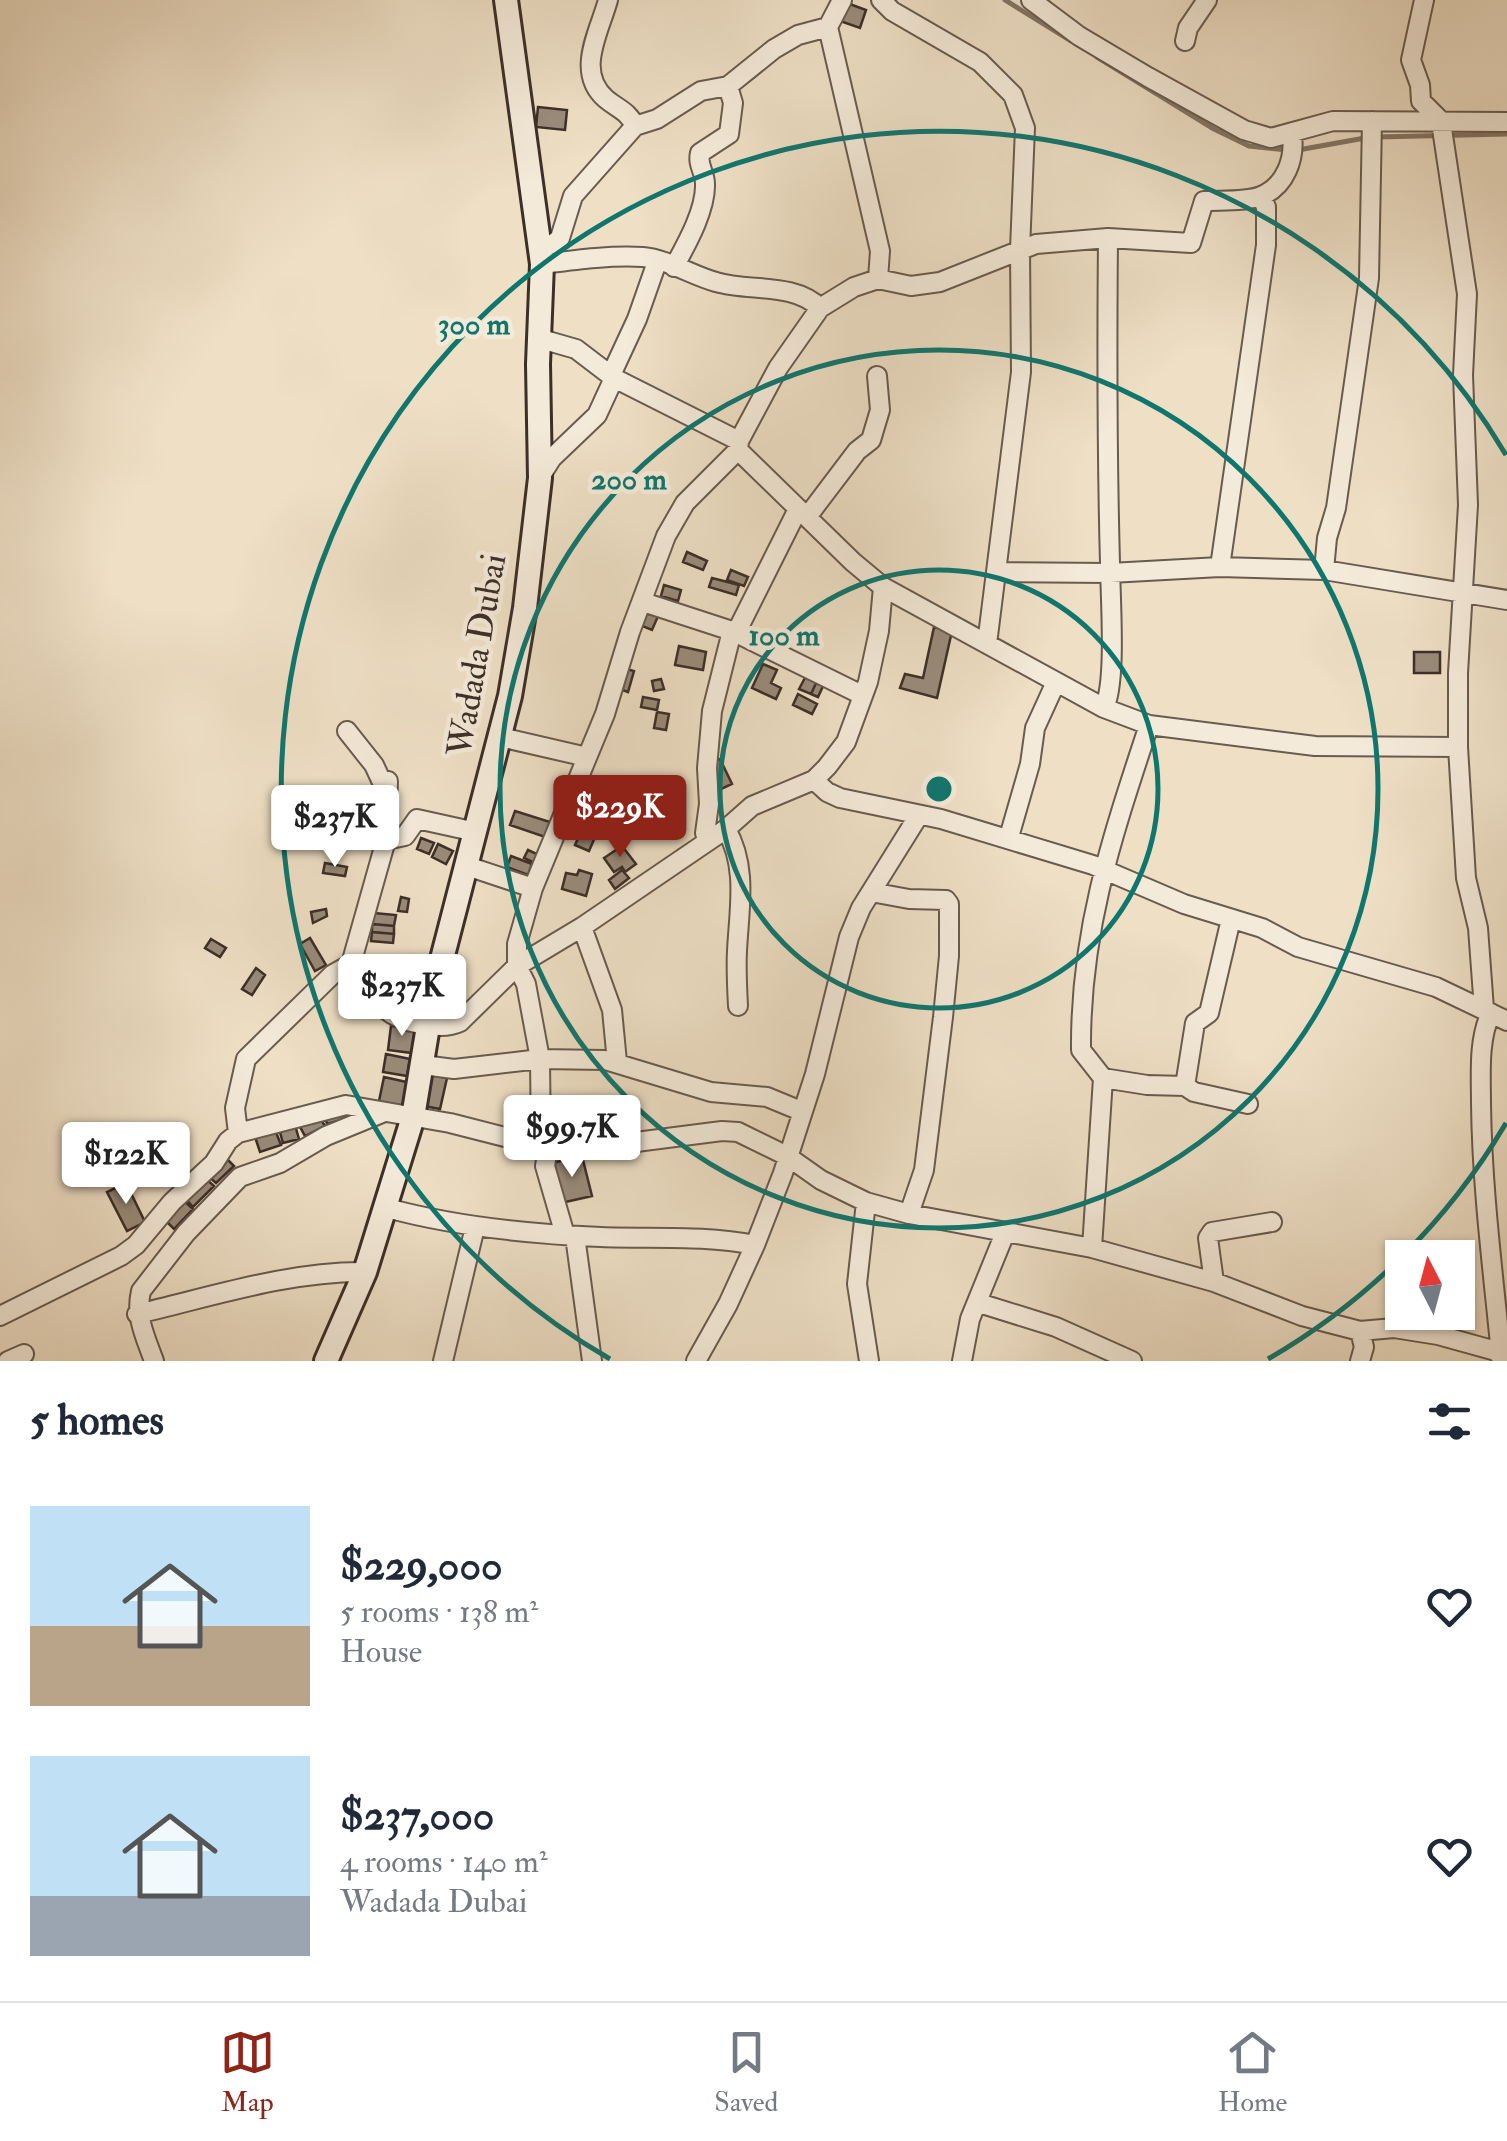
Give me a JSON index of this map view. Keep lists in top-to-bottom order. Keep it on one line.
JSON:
{"streets":{"street":["Wadada Dubai"]},"north":"top","page":{"price":["$229K","$237K","$237K","$99.7K","$122K"],"heading":"5 homes","list":[{"name":"$229,000","note":"5 rooms · 138 m² · House"},{"name":"$237,000","note":"4 rooms · 140 m² · Wadada Dubai"}],"tabs":["Map","Saved","Home"]},"rings":["300 m","200 m","100 m"]}
